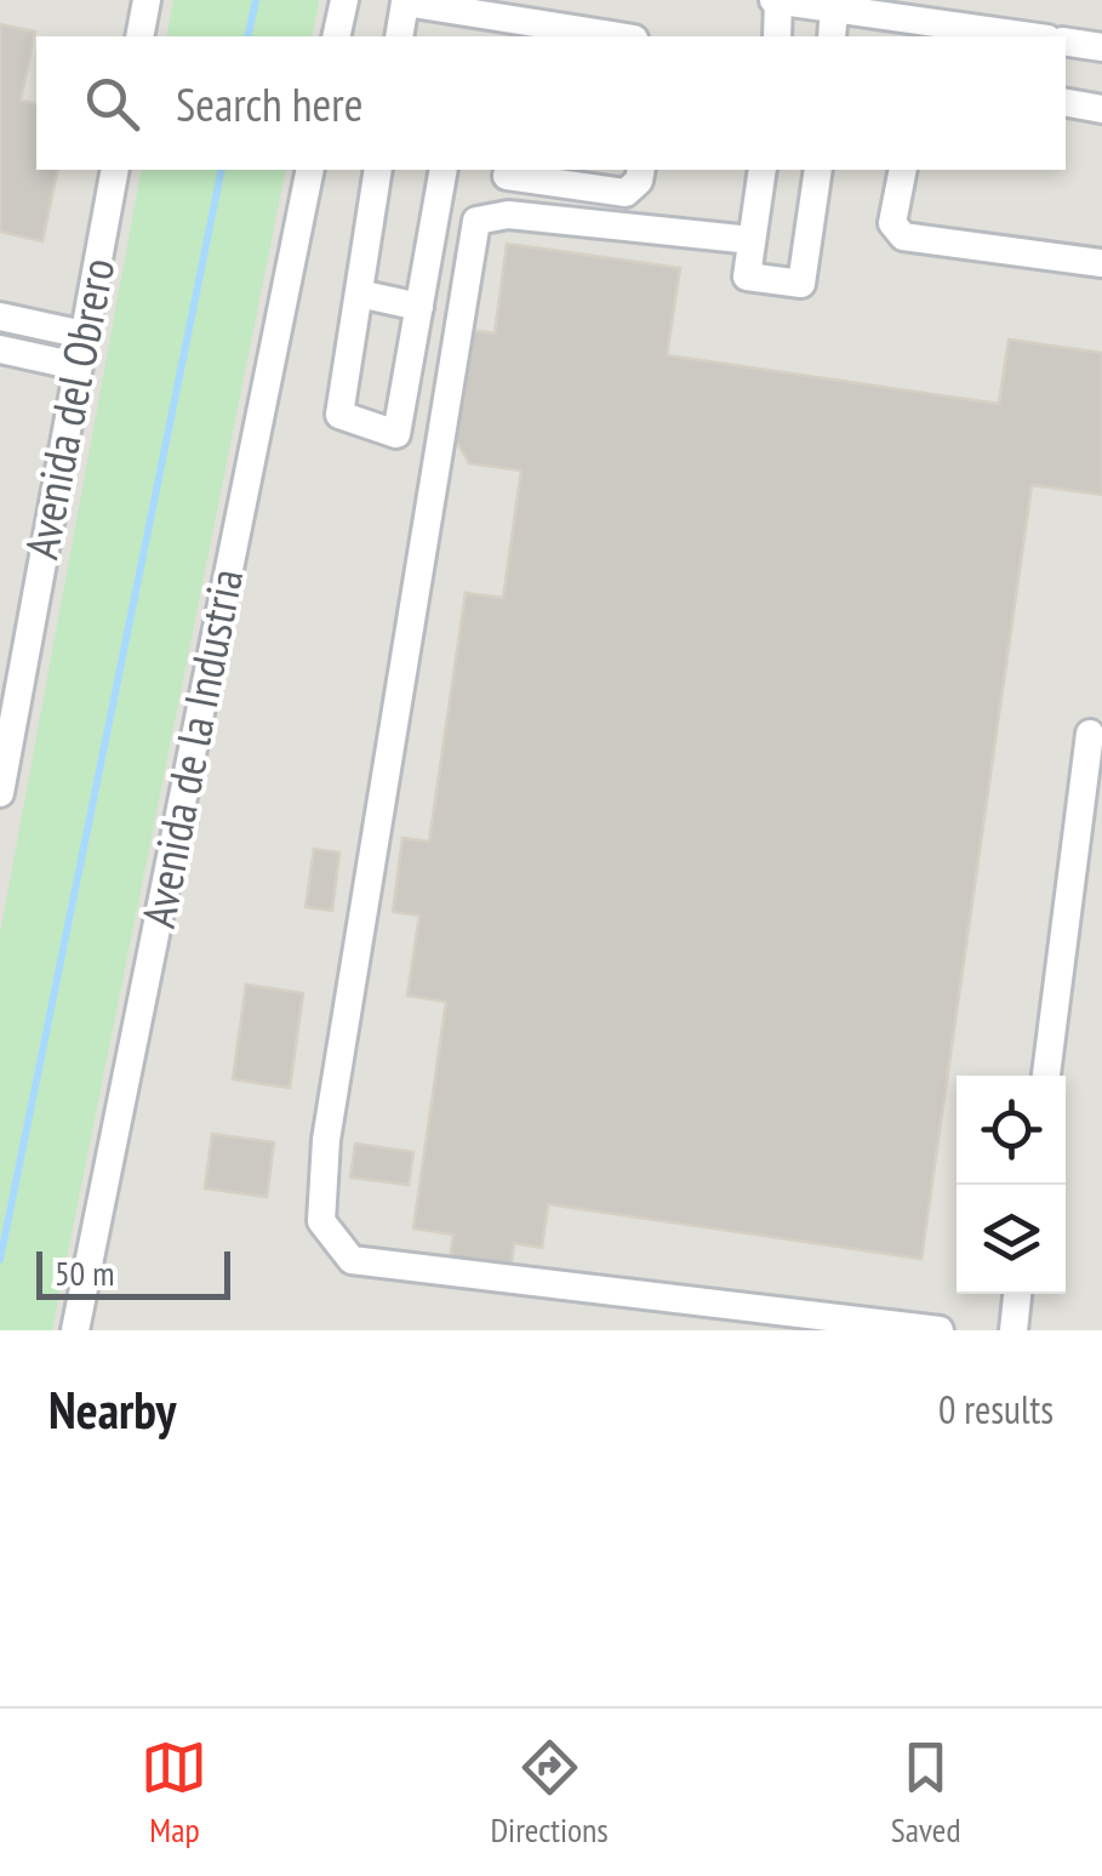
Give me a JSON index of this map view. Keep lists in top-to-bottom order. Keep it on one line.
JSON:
{"streets":{"street":["Avenida del Obrero","Avenida de la Industria"]},"scale_bar":"50 m","page":{"search":"Search here","scale":"50 m","heading":["Nearby","0 results"],"nav":["Map","Directions","Saved"]}}
